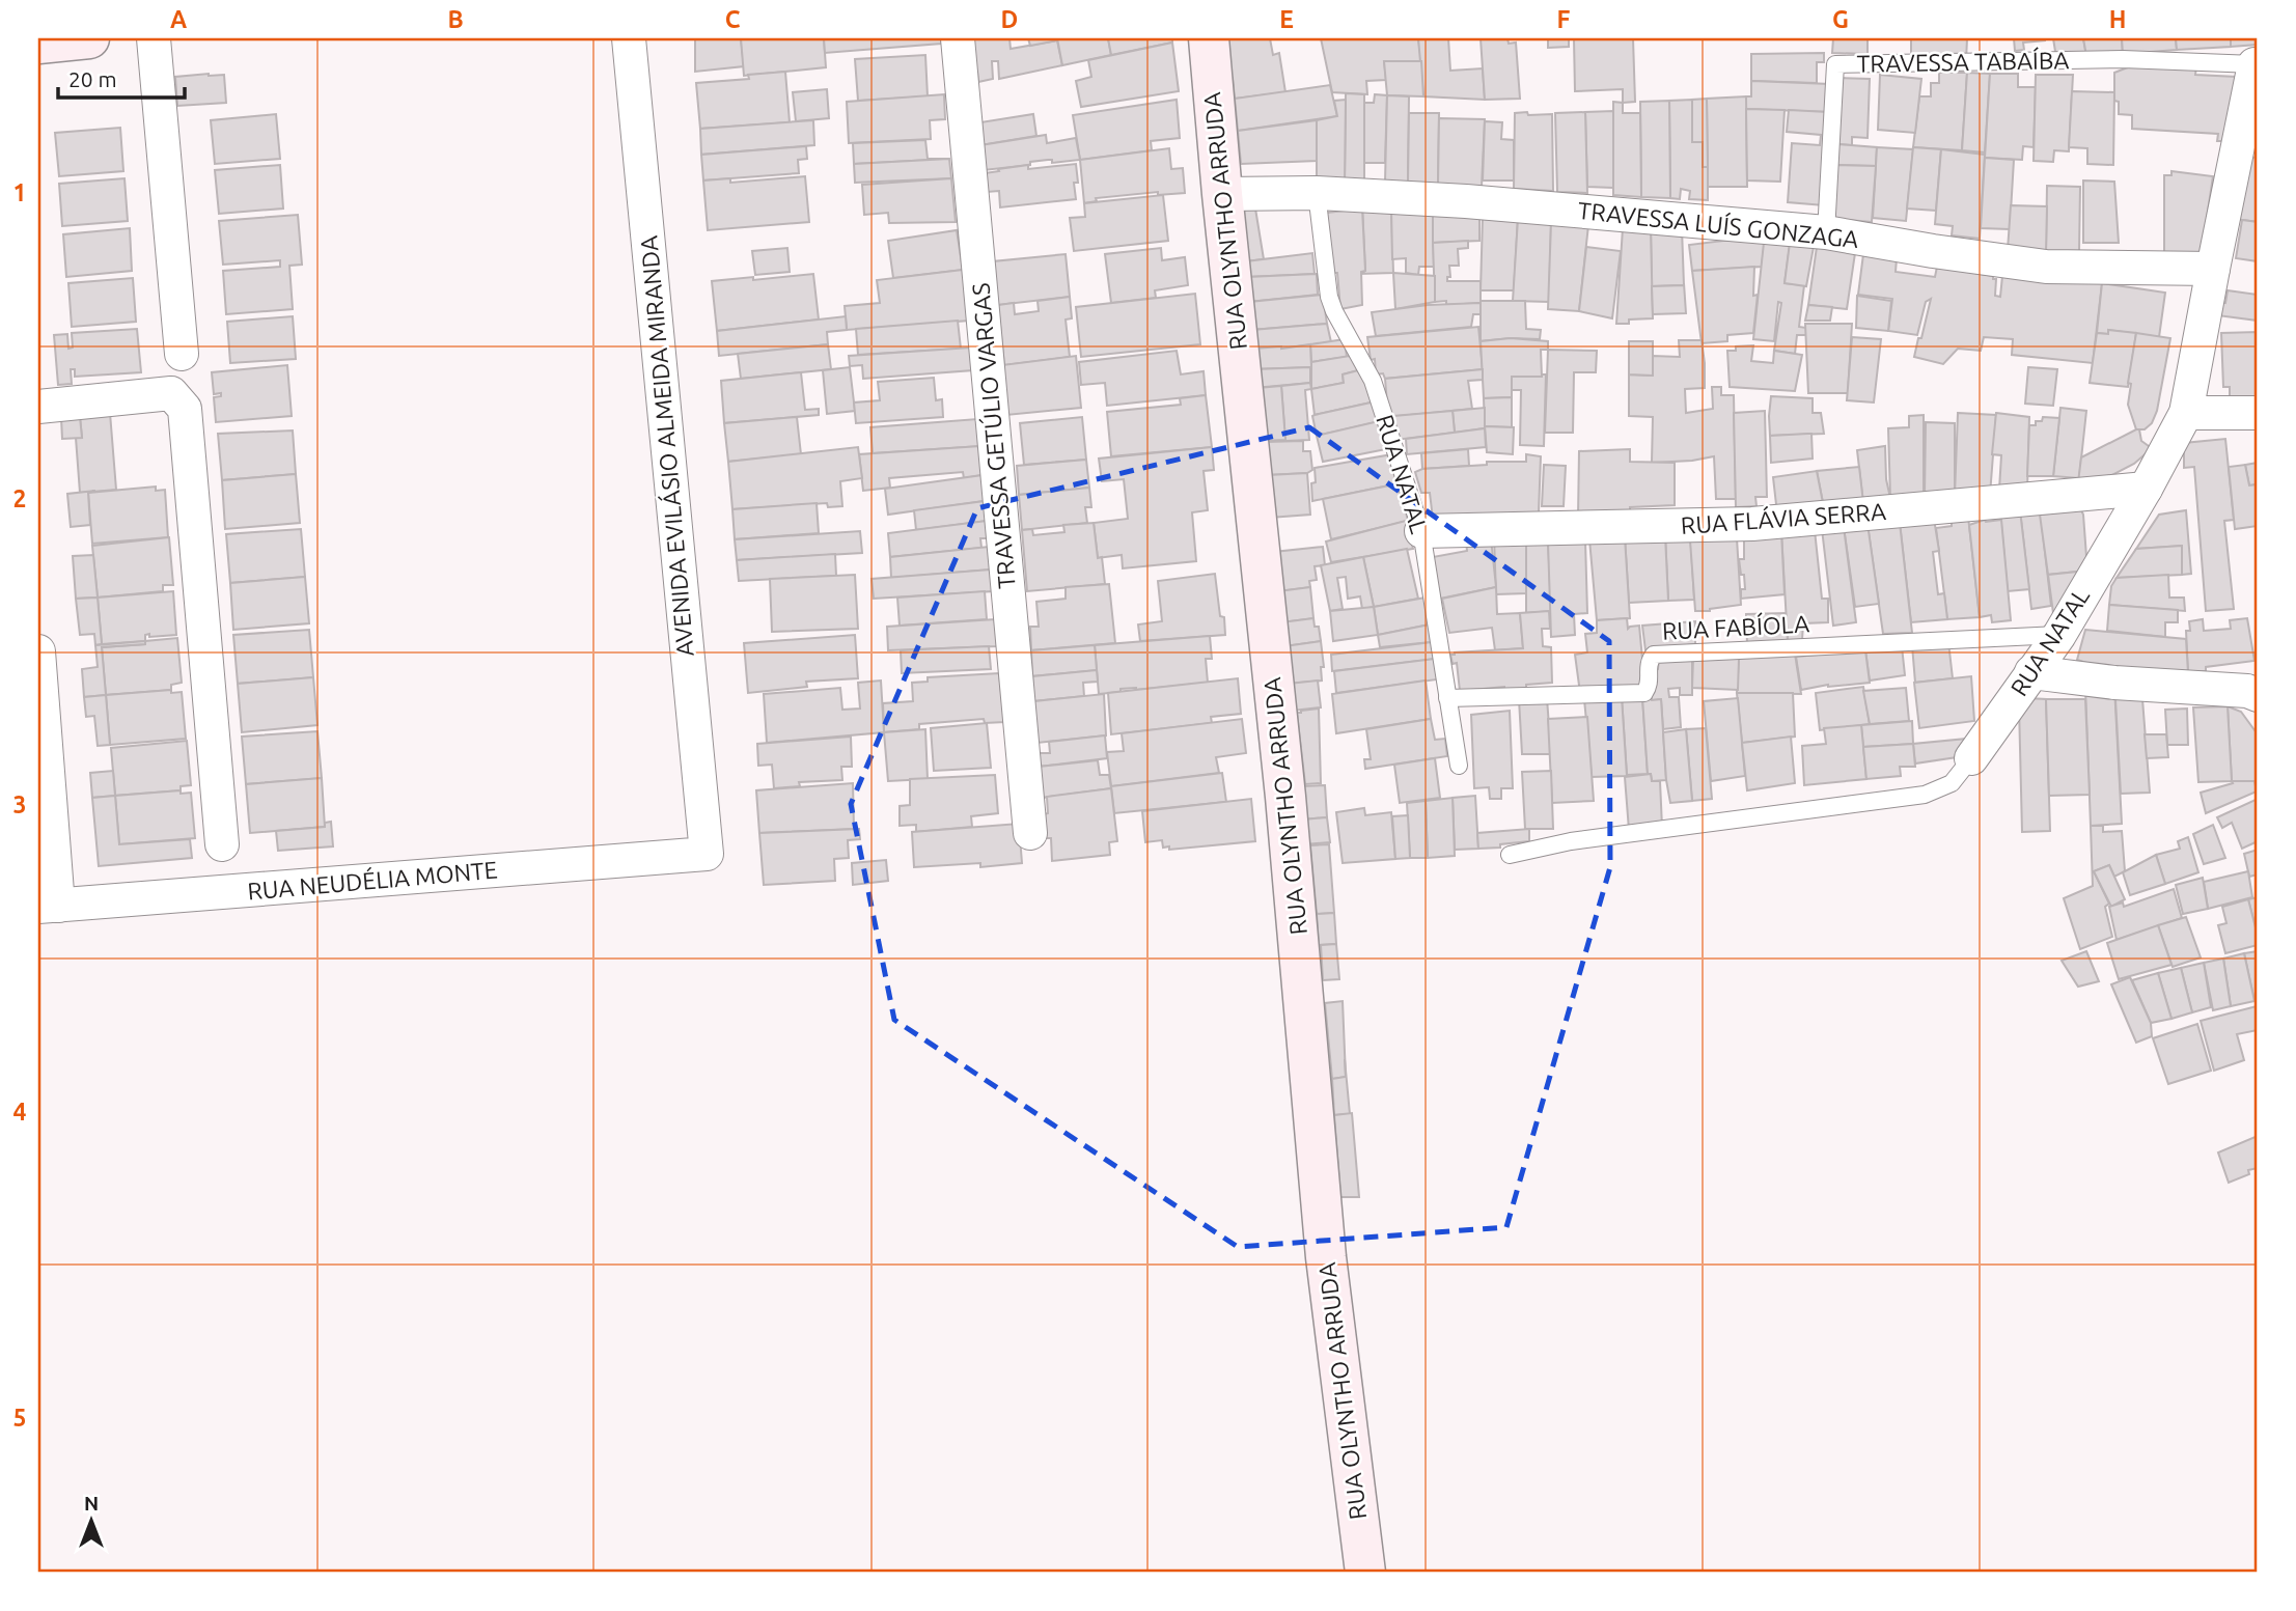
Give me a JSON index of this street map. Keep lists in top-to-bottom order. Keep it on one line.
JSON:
{"streets":{"street":["RUA OLYNTHO ARRUDA","TRAVESSA LUÍS GONZAGA","TRAVESSA GETÚLIO VARGAS","AVENIDA EVILÁSIO ALMEIDA MIRANDA","RUA NATAL","RUA FLÁVIA SERRA","RUA NEUDÉLIA MONTE"],"lane":["TRAVESSA TABAÍBA","RUA FABÍOLA"]},"crossings":[["TRAVESSA TABAÍBA","TRAVESSA LUÍS GONZAGA"],["TRAVESSA TABAÍBA","RUA NATAL"],["RUA OLYNTHO ARRUDA","TRAVESSA LUÍS GONZAGA"],["TRAVESSA LUÍS GONZAGA","RUA NATAL"],["AVENIDA EVILÁSIO ALMEIDA MIRANDA","RUA NEUDÉLIA MONTE"],["RUA NATAL","RUA FLÁVIA SERRA"],["RUA NATAL","RUA FABÍOLA"]],"scale_bar":"20 m","north":"top","grid":{"columns":["A","B","C","D","E","F","G","H"],"rows":["1","2","3","4","5"]}}
